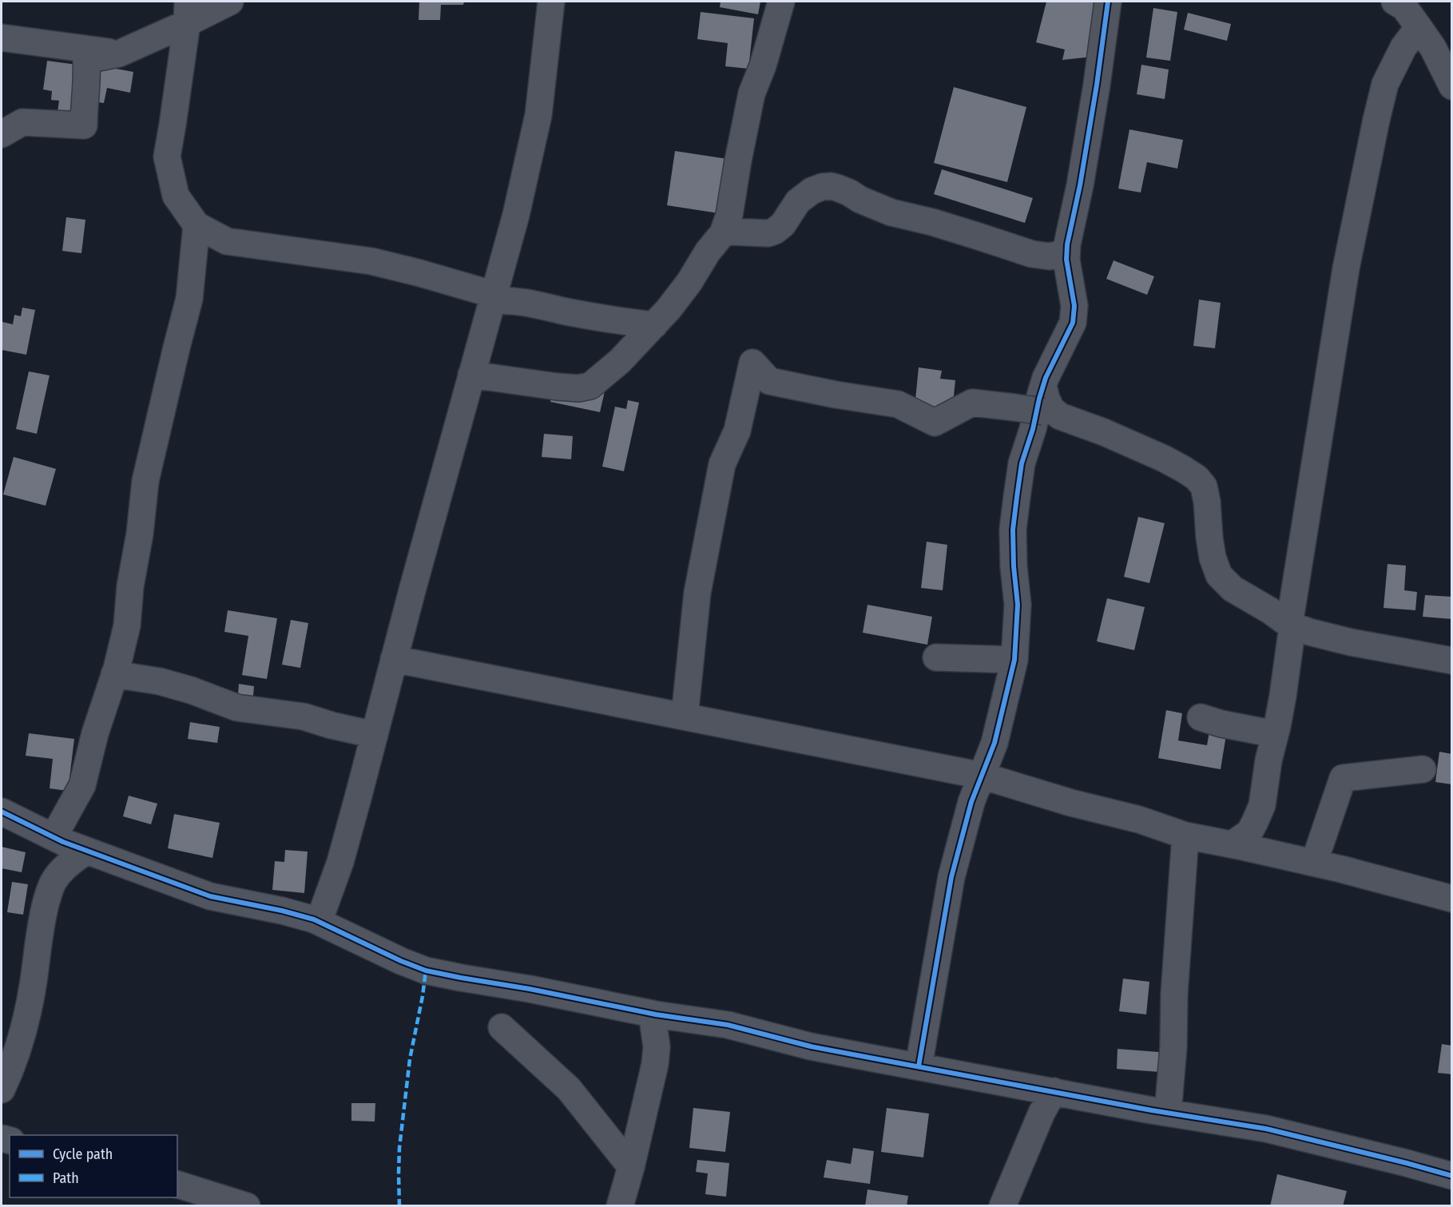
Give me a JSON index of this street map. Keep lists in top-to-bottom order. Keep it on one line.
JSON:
{"legend":["Cycle path","Path"]}
